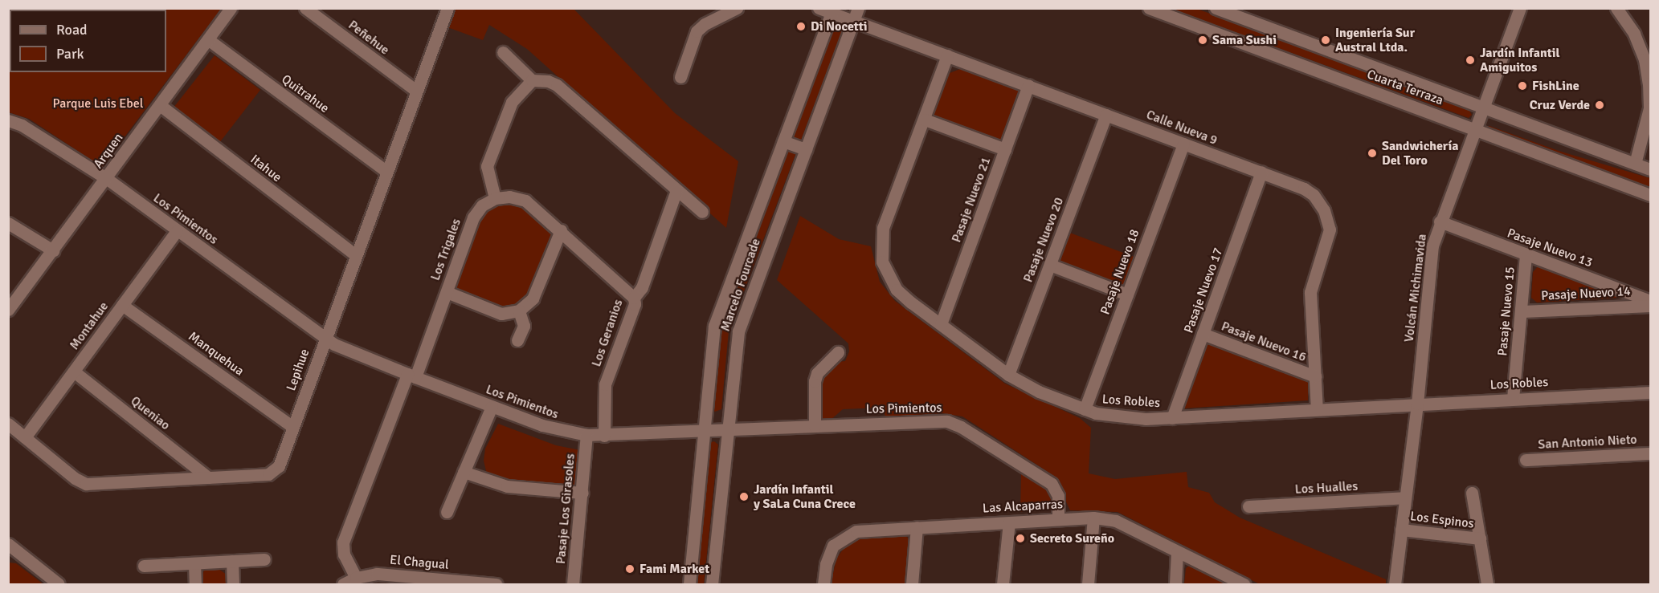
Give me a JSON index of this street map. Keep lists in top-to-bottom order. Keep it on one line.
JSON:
{"streets":{"street":["Peñehue","Cuarta Terraza","Quitrahue","Calle Nueva 9","Arquen","Itahue","Pasaje Nuevo 21","Los Pimientos","Pasaje Nuevo 20","Pasaje Nuevo 13","Los Trigales","Pasaje Nuevo 18","Marcelo Fourcade","Volcán Michimavida","Pasaje Nuevo 17","Pasaje Nuevo 14","Pasaje Nuevo 15","Montahue","Los Geranios","Pasaje Nuevo 16","Manquehua","Lepihue","Los Robles","Queniao","San Antonio Nieto","Los Hualles","Las Alcaparras","Pasaje Los Girasoles","Los Espinos","El Chagual"]},"crossings":[["Peñehue","Lepihue"],["Cuarta Terraza","Volcán Michimavida"],["Quitrahue","Arquen"],["Quitrahue","Lepihue"],["Calle Nueva 9","Pasaje Nuevo 21"],["Calle Nueva 9","Pasaje Nuevo 20"],["Calle Nueva 9","Pasaje Nuevo 18"],["Calle Nueva 9","Marcelo Fourcade"],["Calle Nueva 9","Pasaje Nuevo 17"],["Calle Nueva 9","Pasaje Nuevo 16"],["Calle Nueva 9","Los Robles"],["Arquen","Itahue"],["Arquen","Los Pimientos"],["Itahue","Lepihue"],["Pasaje Nuevo 21","Los Robles"],["Los Pimientos","Los Trigales"],["Los Pimientos","Marcelo Fourcade"],["Los Pimientos","Montahue"],["Los Pimientos","Los Geranios"],["Los Pimientos","Lepihue"],["Los Pimientos","Las Alcaparras"],["Los Pimientos","Pasaje Los Girasoles"],["Pasaje Nuevo 20","Los Robles"],["Pasaje Nuevo 13","Volcán Michimavida"],["Pasaje Nuevo 13","Pasaje Nuevo 15"],["Los Trigales","El Chagual"],["Pasaje Nuevo 18","Los Robles"],["Volcán Michimavida","Los Robles"],["Volcán Michimavida","Los Hualles"],["Volcán Michimavida","Los Espinos"],["Pasaje Nuevo 17","Pasaje Nuevo 16"],["Pasaje Nuevo 17","Los Robles"],["Pasaje Nuevo 14","Pasaje Nuevo 15"],["Pasaje Nuevo 15","Los Robles"],["Montahue","Manquehua"],["Montahue","Lepihue"],["Montahue","Queniao"],["Manquehua","Lepihue"],["Lepihue","Queniao"]],"parks":["Parque Luis Ebel"],"places":["Di Nocetti","Sama Sushi","Ingeniería Sur Austral Ltda.","Jardín Infantil Amiguitos","FishLine","Cruz Verde","Sandwichería Del Toro","Jardín Infantil y SaLa Cuna Crece","Secreto Sureño","Fami Market"],"legend":["Road","Park"]}
